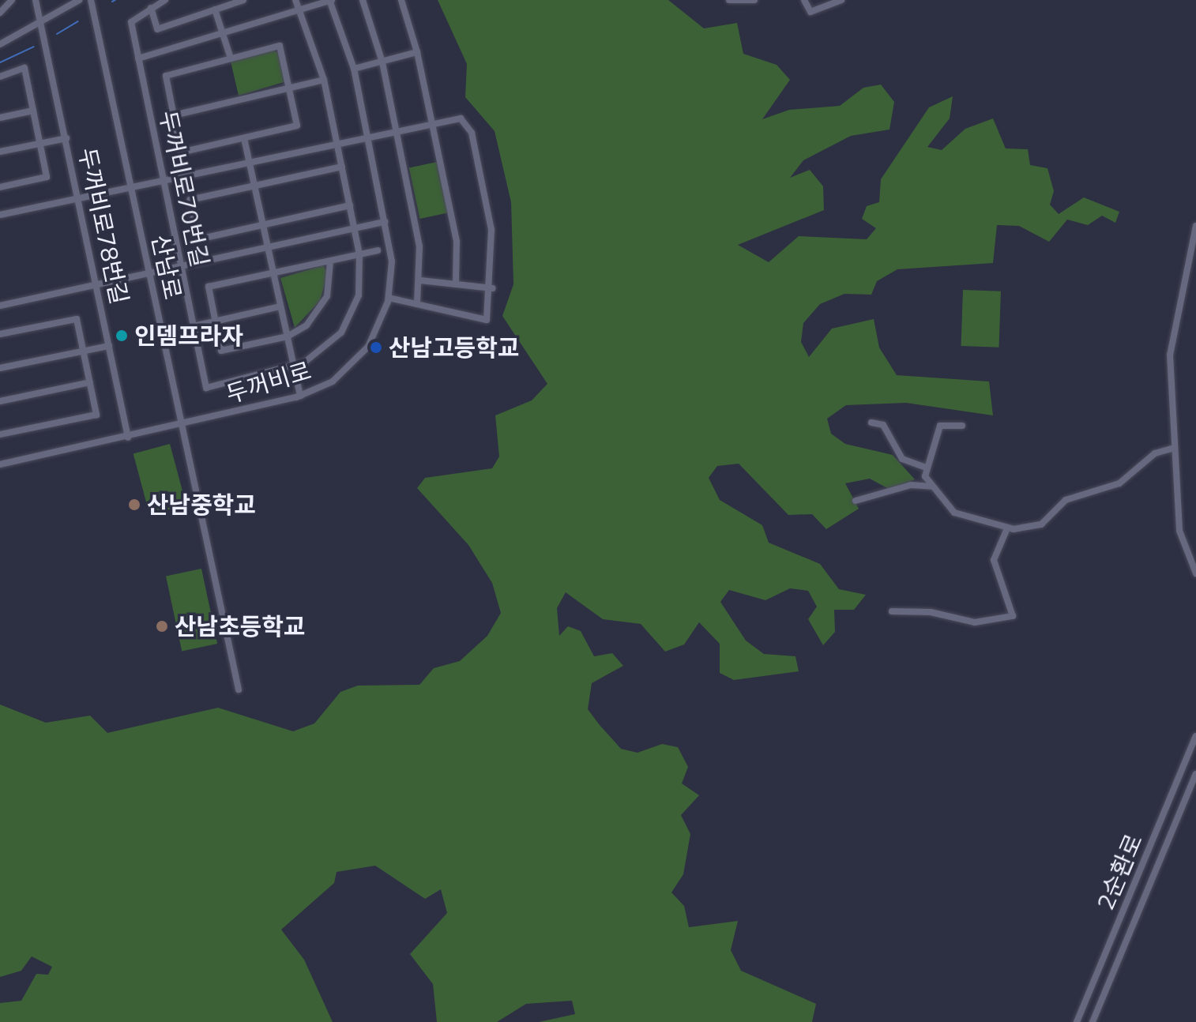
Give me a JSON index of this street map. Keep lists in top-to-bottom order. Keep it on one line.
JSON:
{"streets":{"street":["두꺼비로70번길","두꺼비로78번길","산남로","두꺼비로","2순환로"]},"crossings":[["두꺼비로78번길","두꺼비로"],["산남로","두꺼비로"]],"places":["인뎀프라자","산남고등학교","산남중학교","산남초등학교"]}
